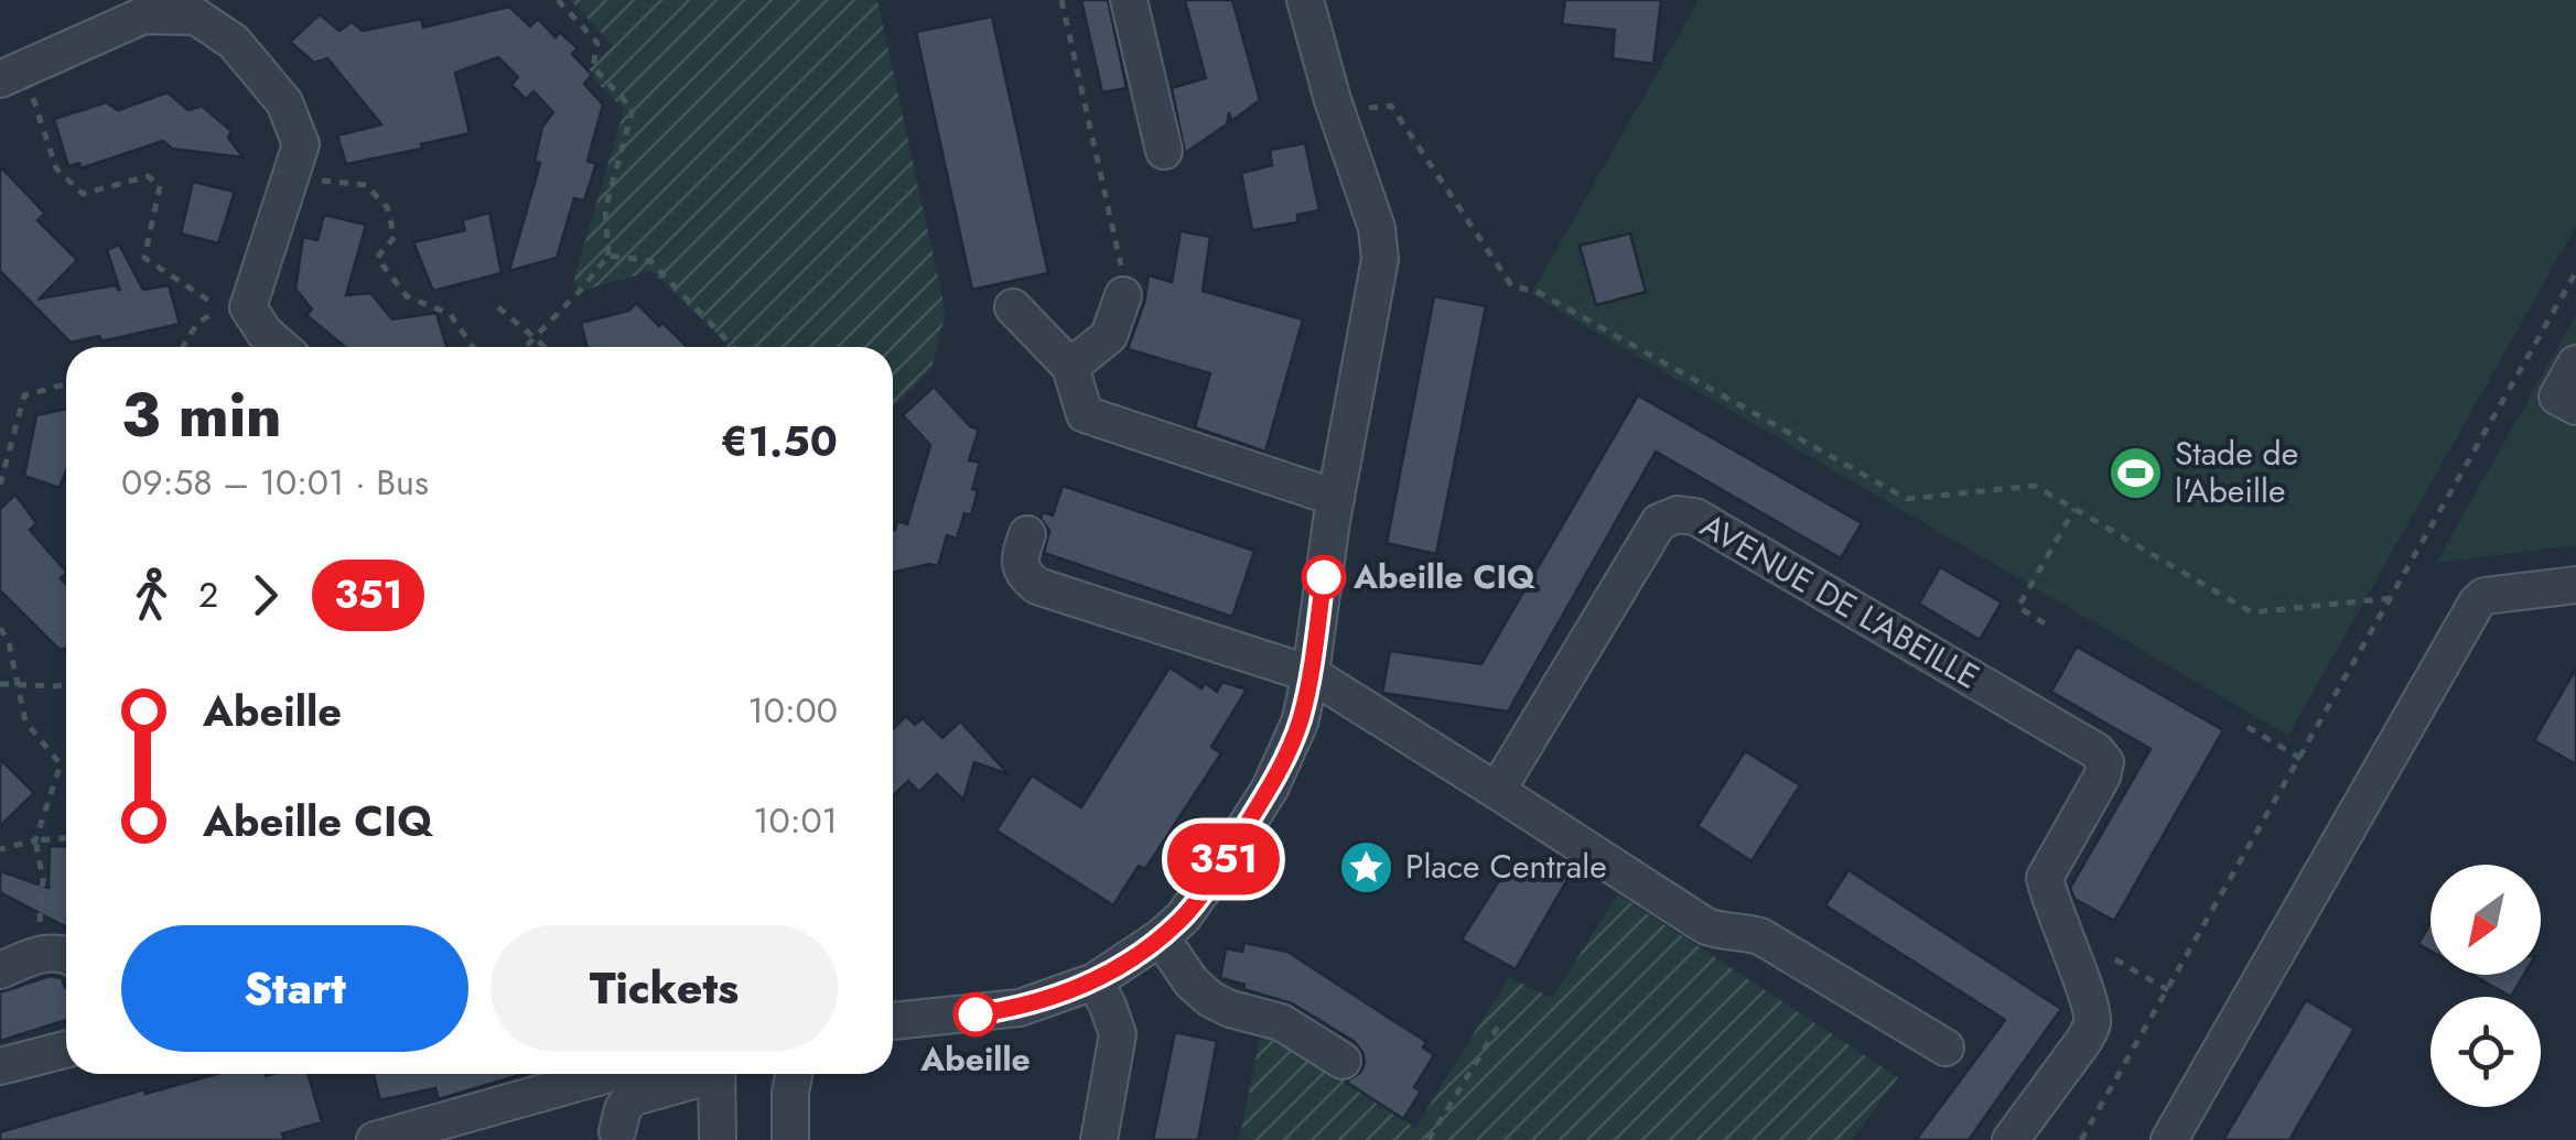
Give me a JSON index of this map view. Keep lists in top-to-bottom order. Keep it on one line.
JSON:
{"streets":{"street":["AVENUE DE L'ABEILLE"]},"places":{"sports":["Stade de l'Abeille"],"other":["Abeille CIQ","Abeille"],"place":["Place Centrale"]},"lines":["bus line 351"],"north":"bottom left","page":{"on_map":"351","heading":["3 min","09:58 – 10:01 · Bus","€1.50"],"legs":["2","351"],"list":[{"name":"Abeille","value":"10:00"},{"name":"Abeille CIQ","value":"10:01"}],"buttons":["Start","Tickets"]}}
